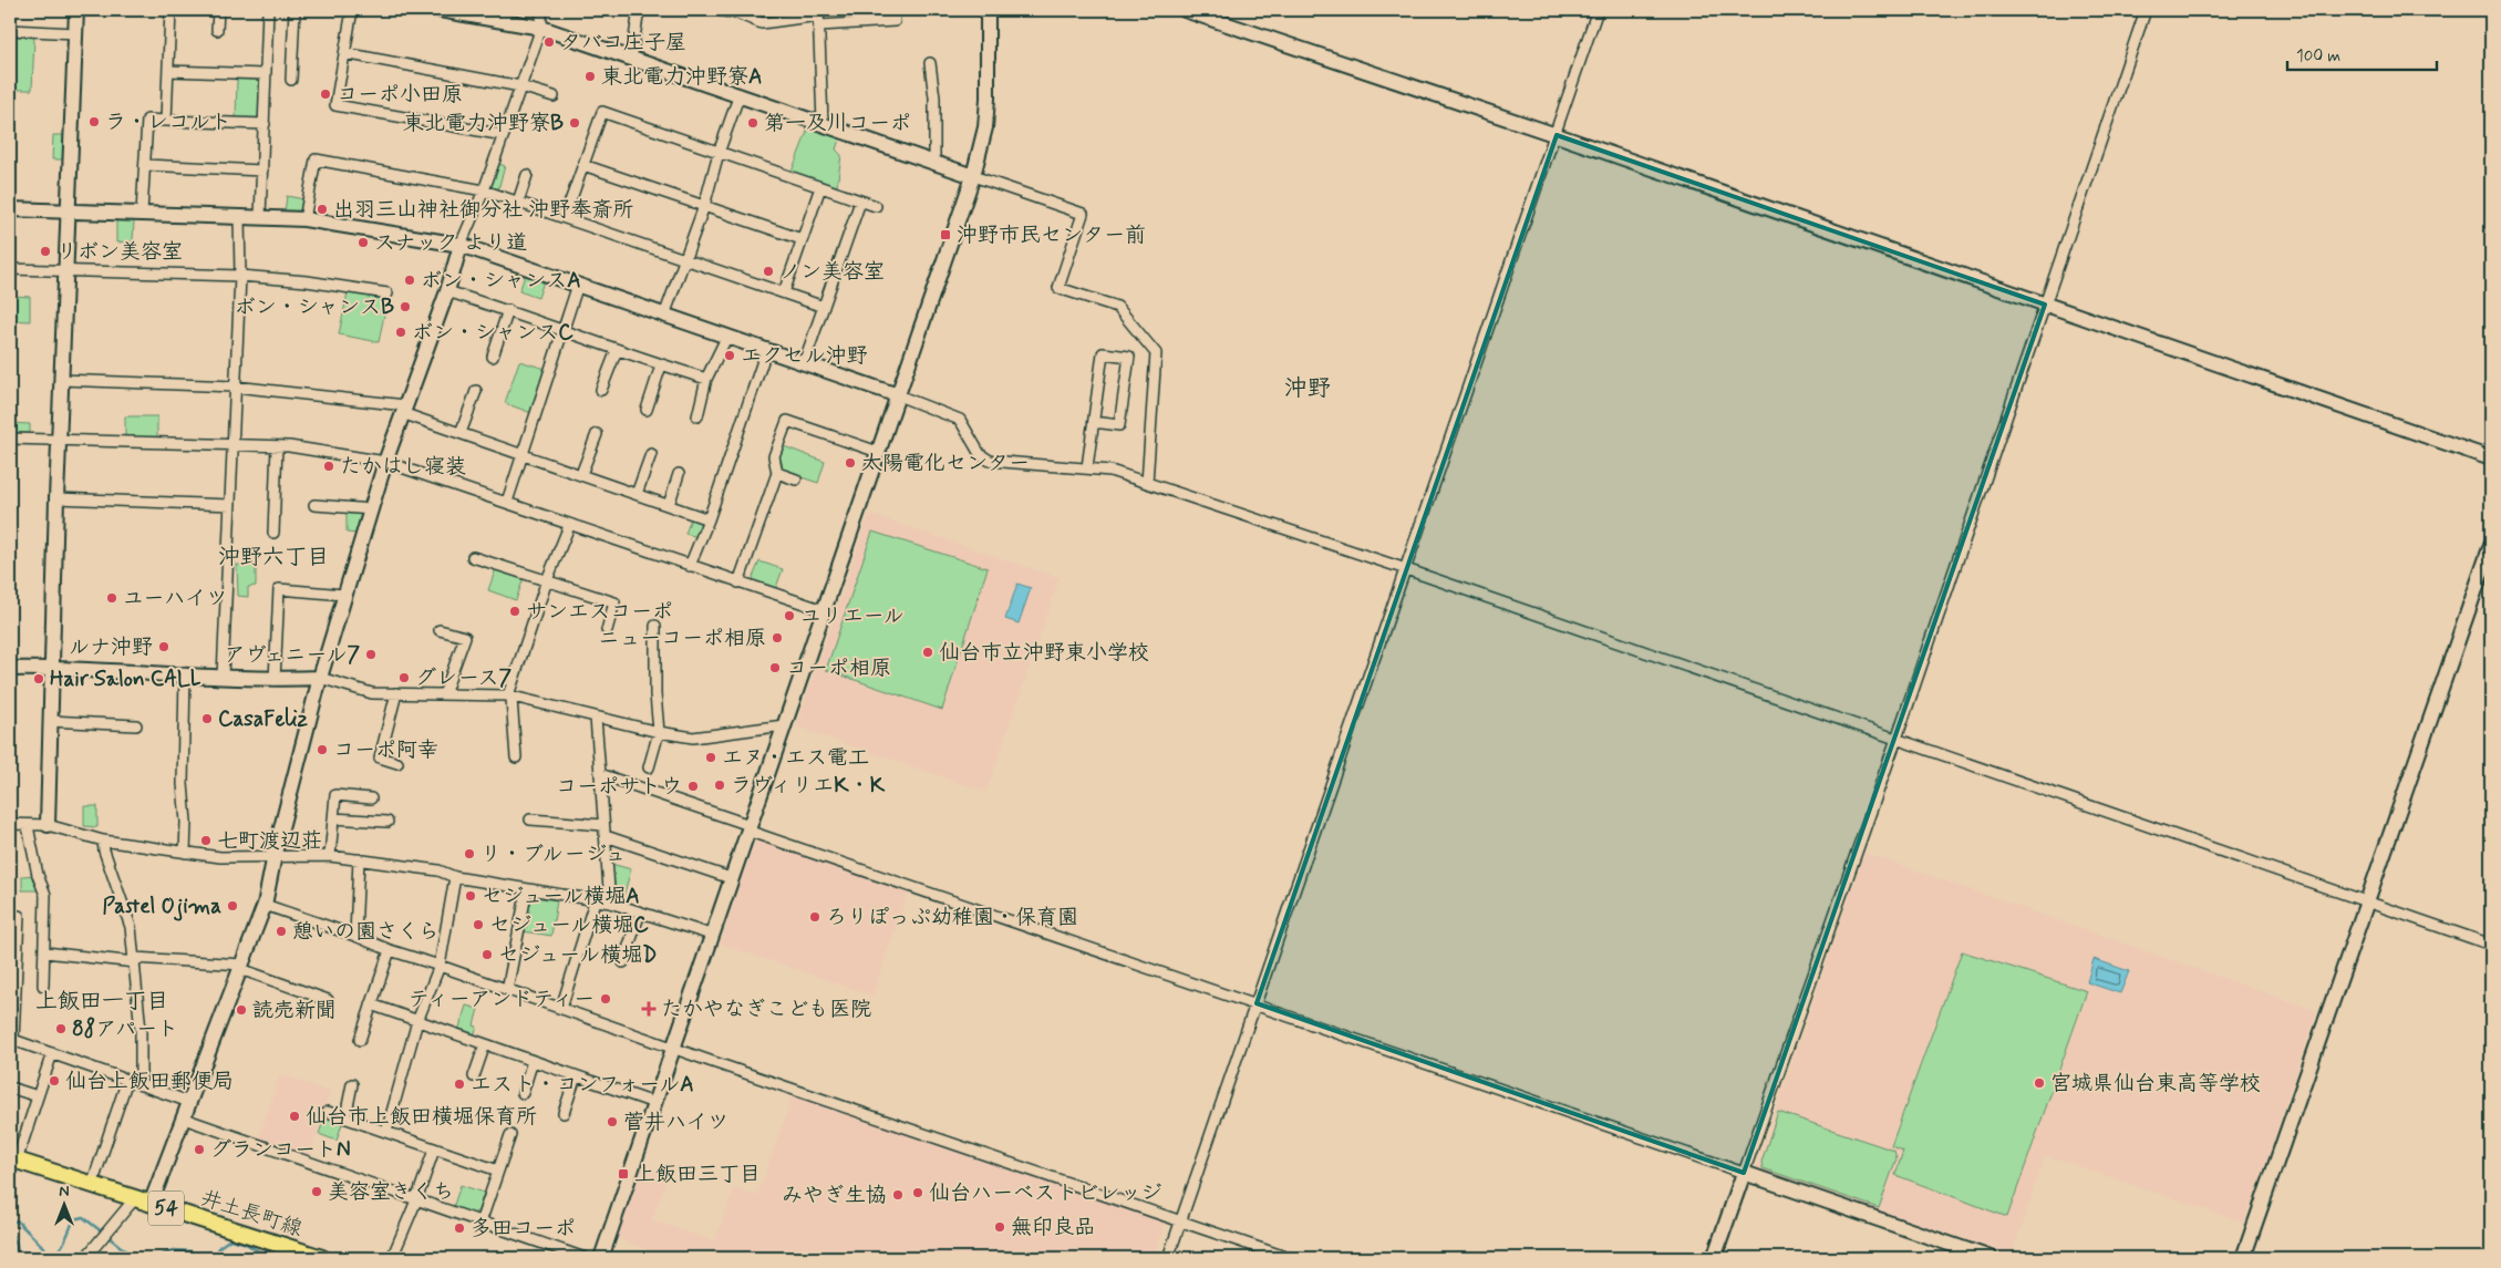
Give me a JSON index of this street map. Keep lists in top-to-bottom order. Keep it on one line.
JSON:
{"streets":{"main road":["54","井土長町線"]},"districts":["沖野","沖野六丁目","上飯田一丁目"],"places":{"other":["タバコ庄子屋","東北電力沖野寮A","コーポ小田原","ラ・レコルト","東北電力沖野寮B","第一及川コーポ","出羽三山神社御分社 沖野奉斎所","スナック より道","リボン美容室","ノン美容室","ボン・シャンスA","ボン・シャンスB","ボン・シャンスC","エクセル沖野","太陽電化センター","たかはし寝装","ユーハイツ","サンエスコーポ","ユリエール","ニューコーポ相原","ルナ沖野","仙台市立沖野東小学校","アヴェニール7","コーポ相原","グレース7","Hair Salon CALL","CasaFeliz","コーポ阿幸","エヌ・エス電工","ラヴィリエK・K","コーポサトウ","七町渡辺荘","リ・ブルージュ","セジュール横堀A","Pastel Ojima","ろりぽっぷ幼稚園・保育園","セジュール横堀C","憩いの園さくら","セジュール横堀D","ティーアンドティー","読売新聞","88アパート","仙台上飯田郵便局","宮城県仙台東高等学校","エスト・コンフォールA","仙台市上飯田横堀保育所","菅井ハイツ","グランコートN","美容室きくち","仙台ハーベストビレッジ","みやぎ生協","無印良品","多田コーポ"],"transit":["沖野市民センター前","上飯田三丁目"],"health":["たかやなぎこども医院"]},"scale_bar":"100 m","north":"top"}
